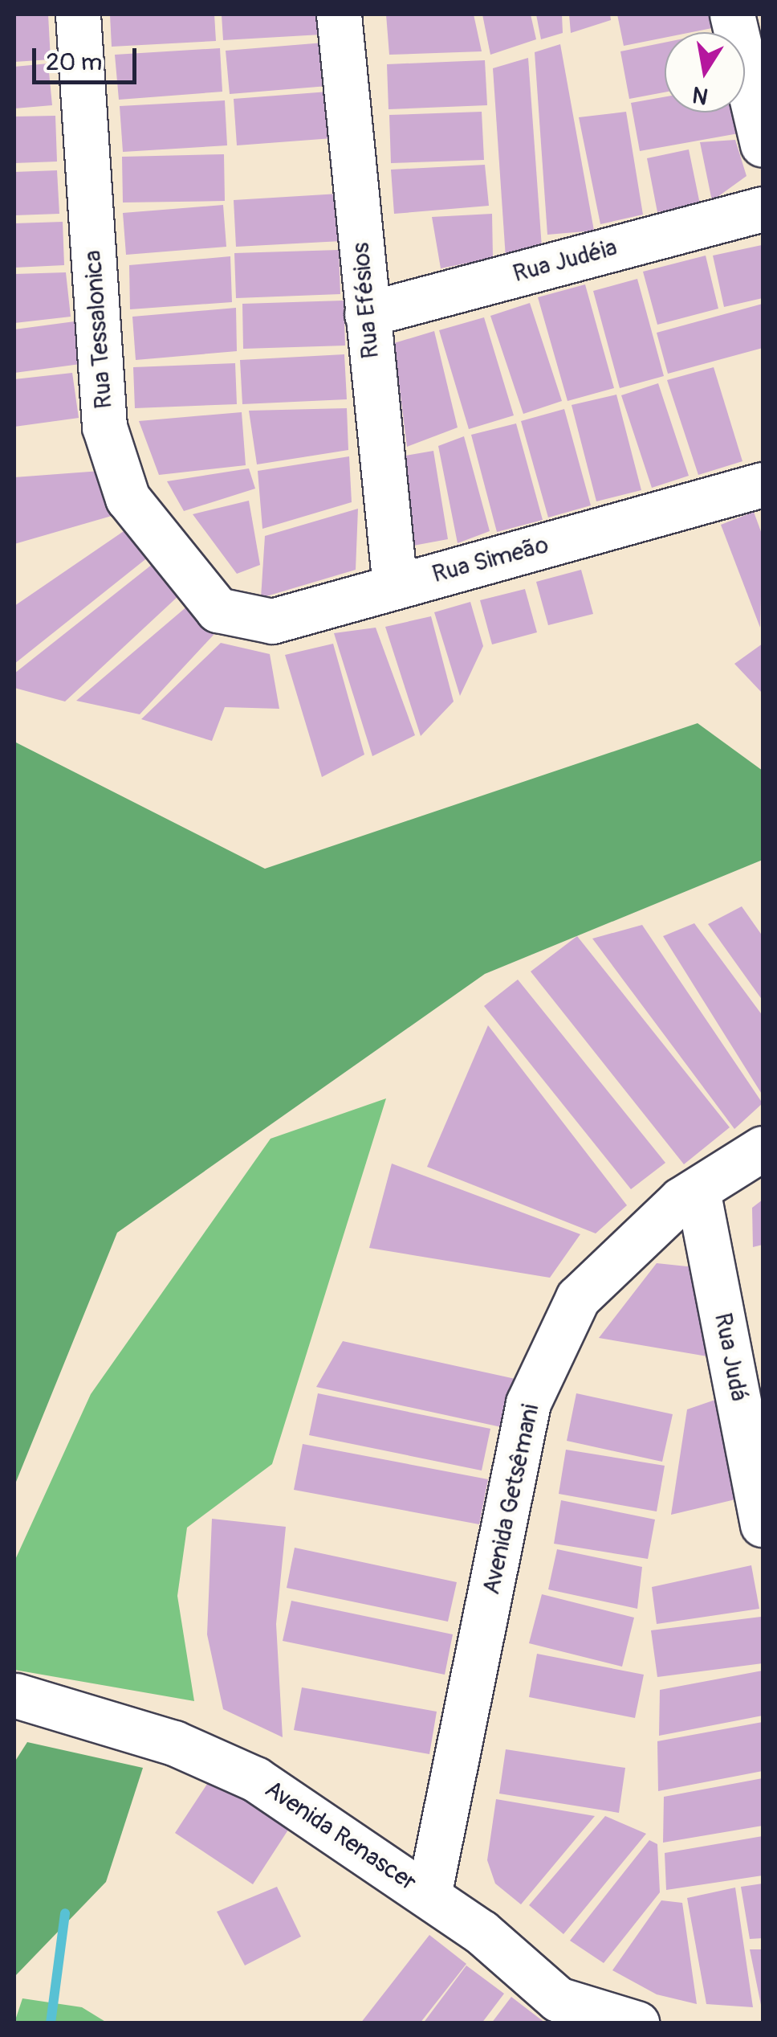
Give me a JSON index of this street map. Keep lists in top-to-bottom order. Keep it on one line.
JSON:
{"streets":{"street":["Rua Judéia","Rua Efésios","Rua Tessalonica","Rua Simeão","Rua Judá","Avenida Getsêmani","Avenida Renascer"]},"crossings":[["Rua Judéia","Rua Efésios"],["Rua Efésios","Rua Simeão"],["Rua Tessalonica","Rua Simeão"],["Rua Judá","Avenida Getsêmani"],["Avenida Getsêmani","Avenida Renascer"]],"scale_bar":"20 m","north":"bottom"}
